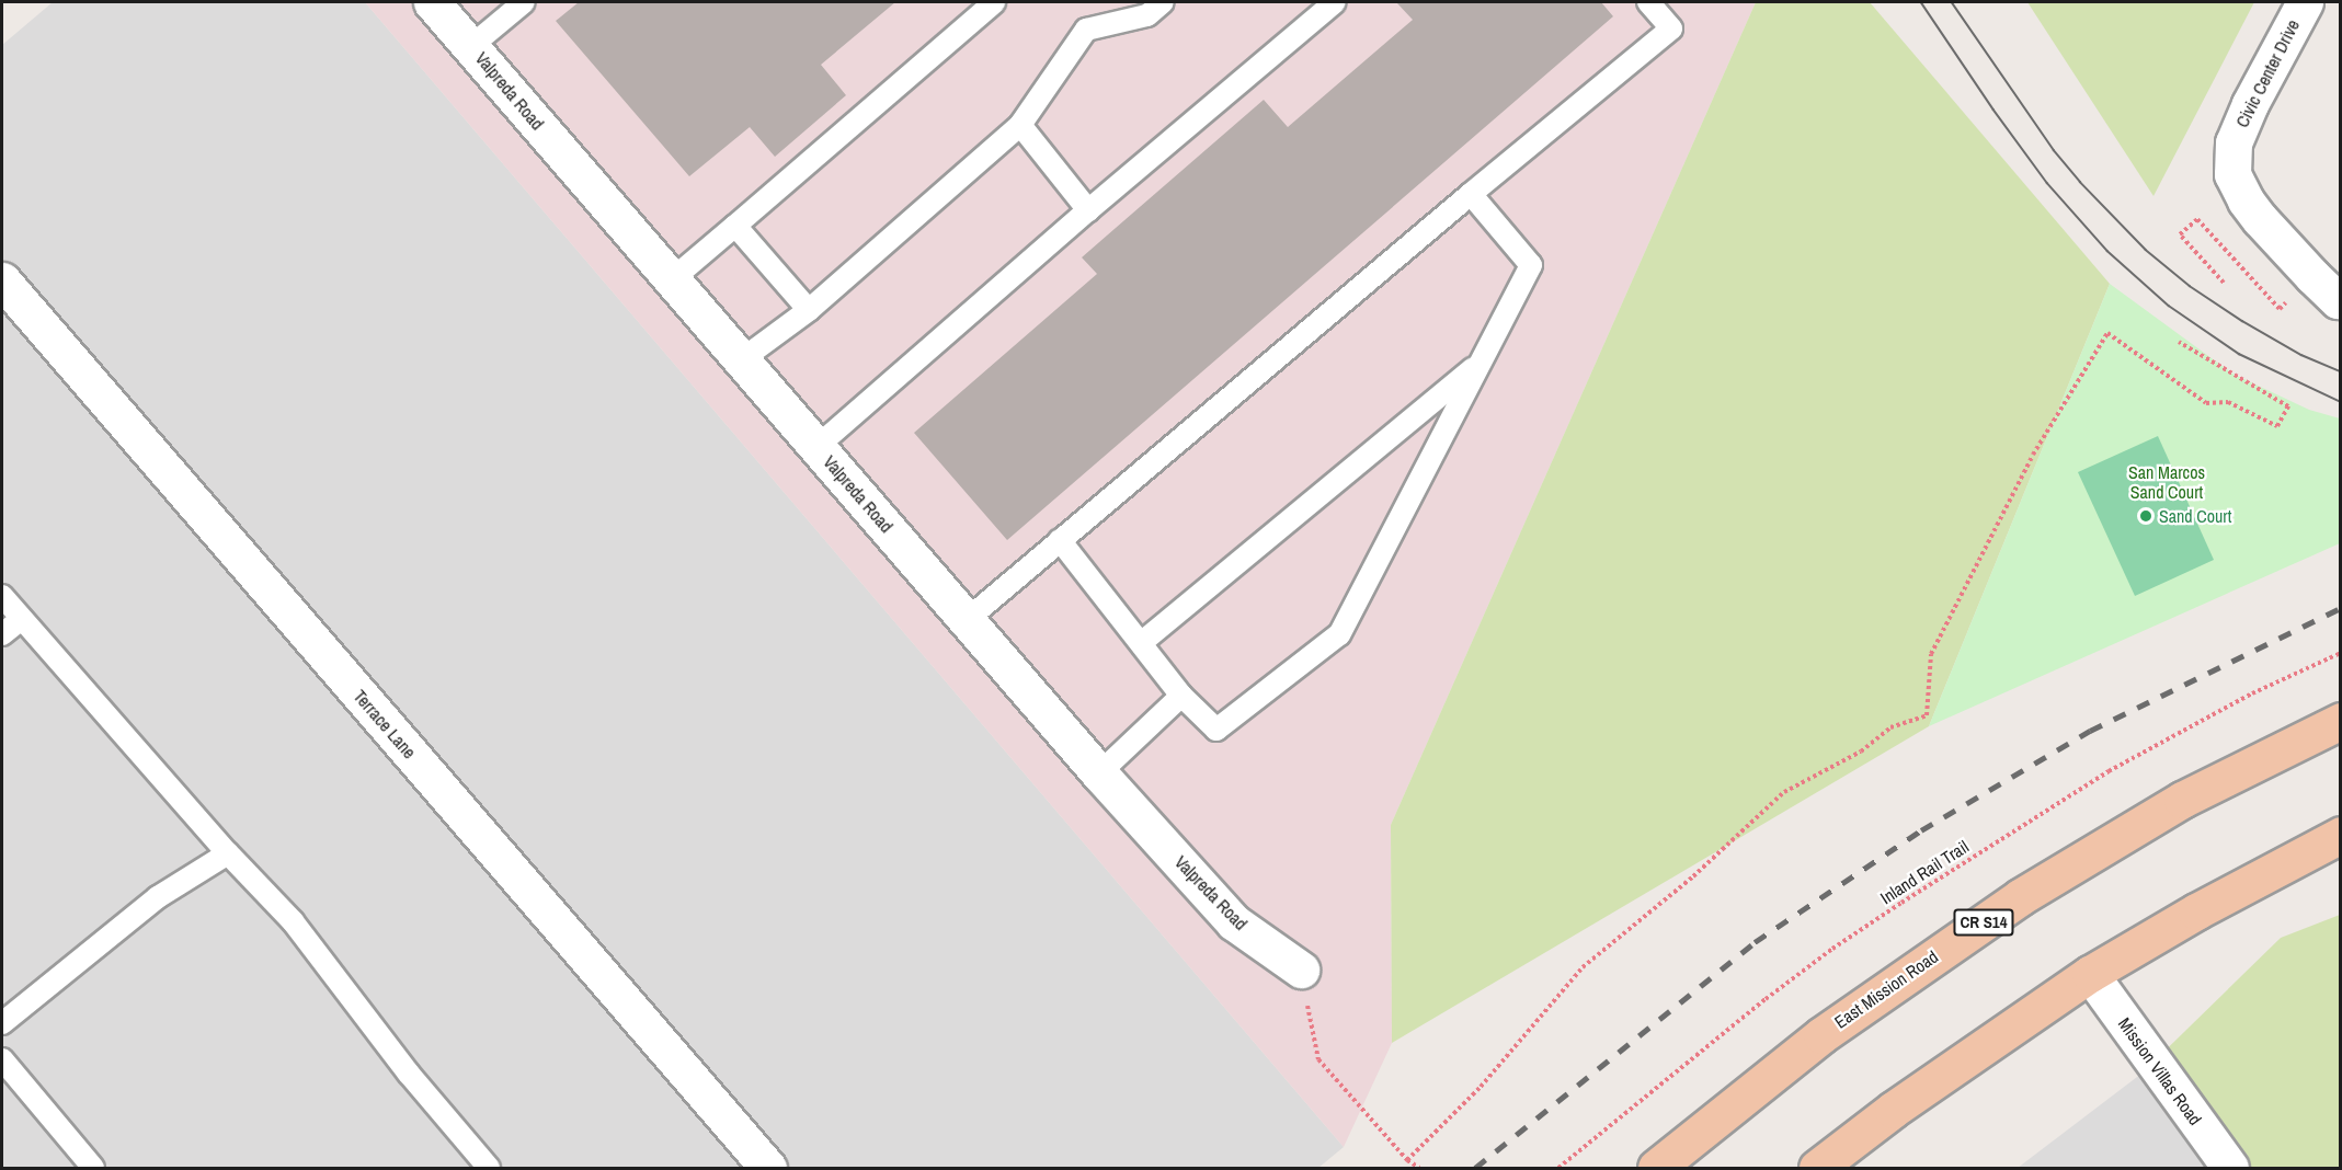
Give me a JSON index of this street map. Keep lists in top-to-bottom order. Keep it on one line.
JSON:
{"streets":{"main road":["CR S14","East Mission Road"],"street":["Civic Center Drive","Valpreda Road","Terrace Lane","Mission Villas Road"],"path":["Inland Rail Trail"]},"parks":["San Marcos Sand Court"],"places":["Sand Court"]}
